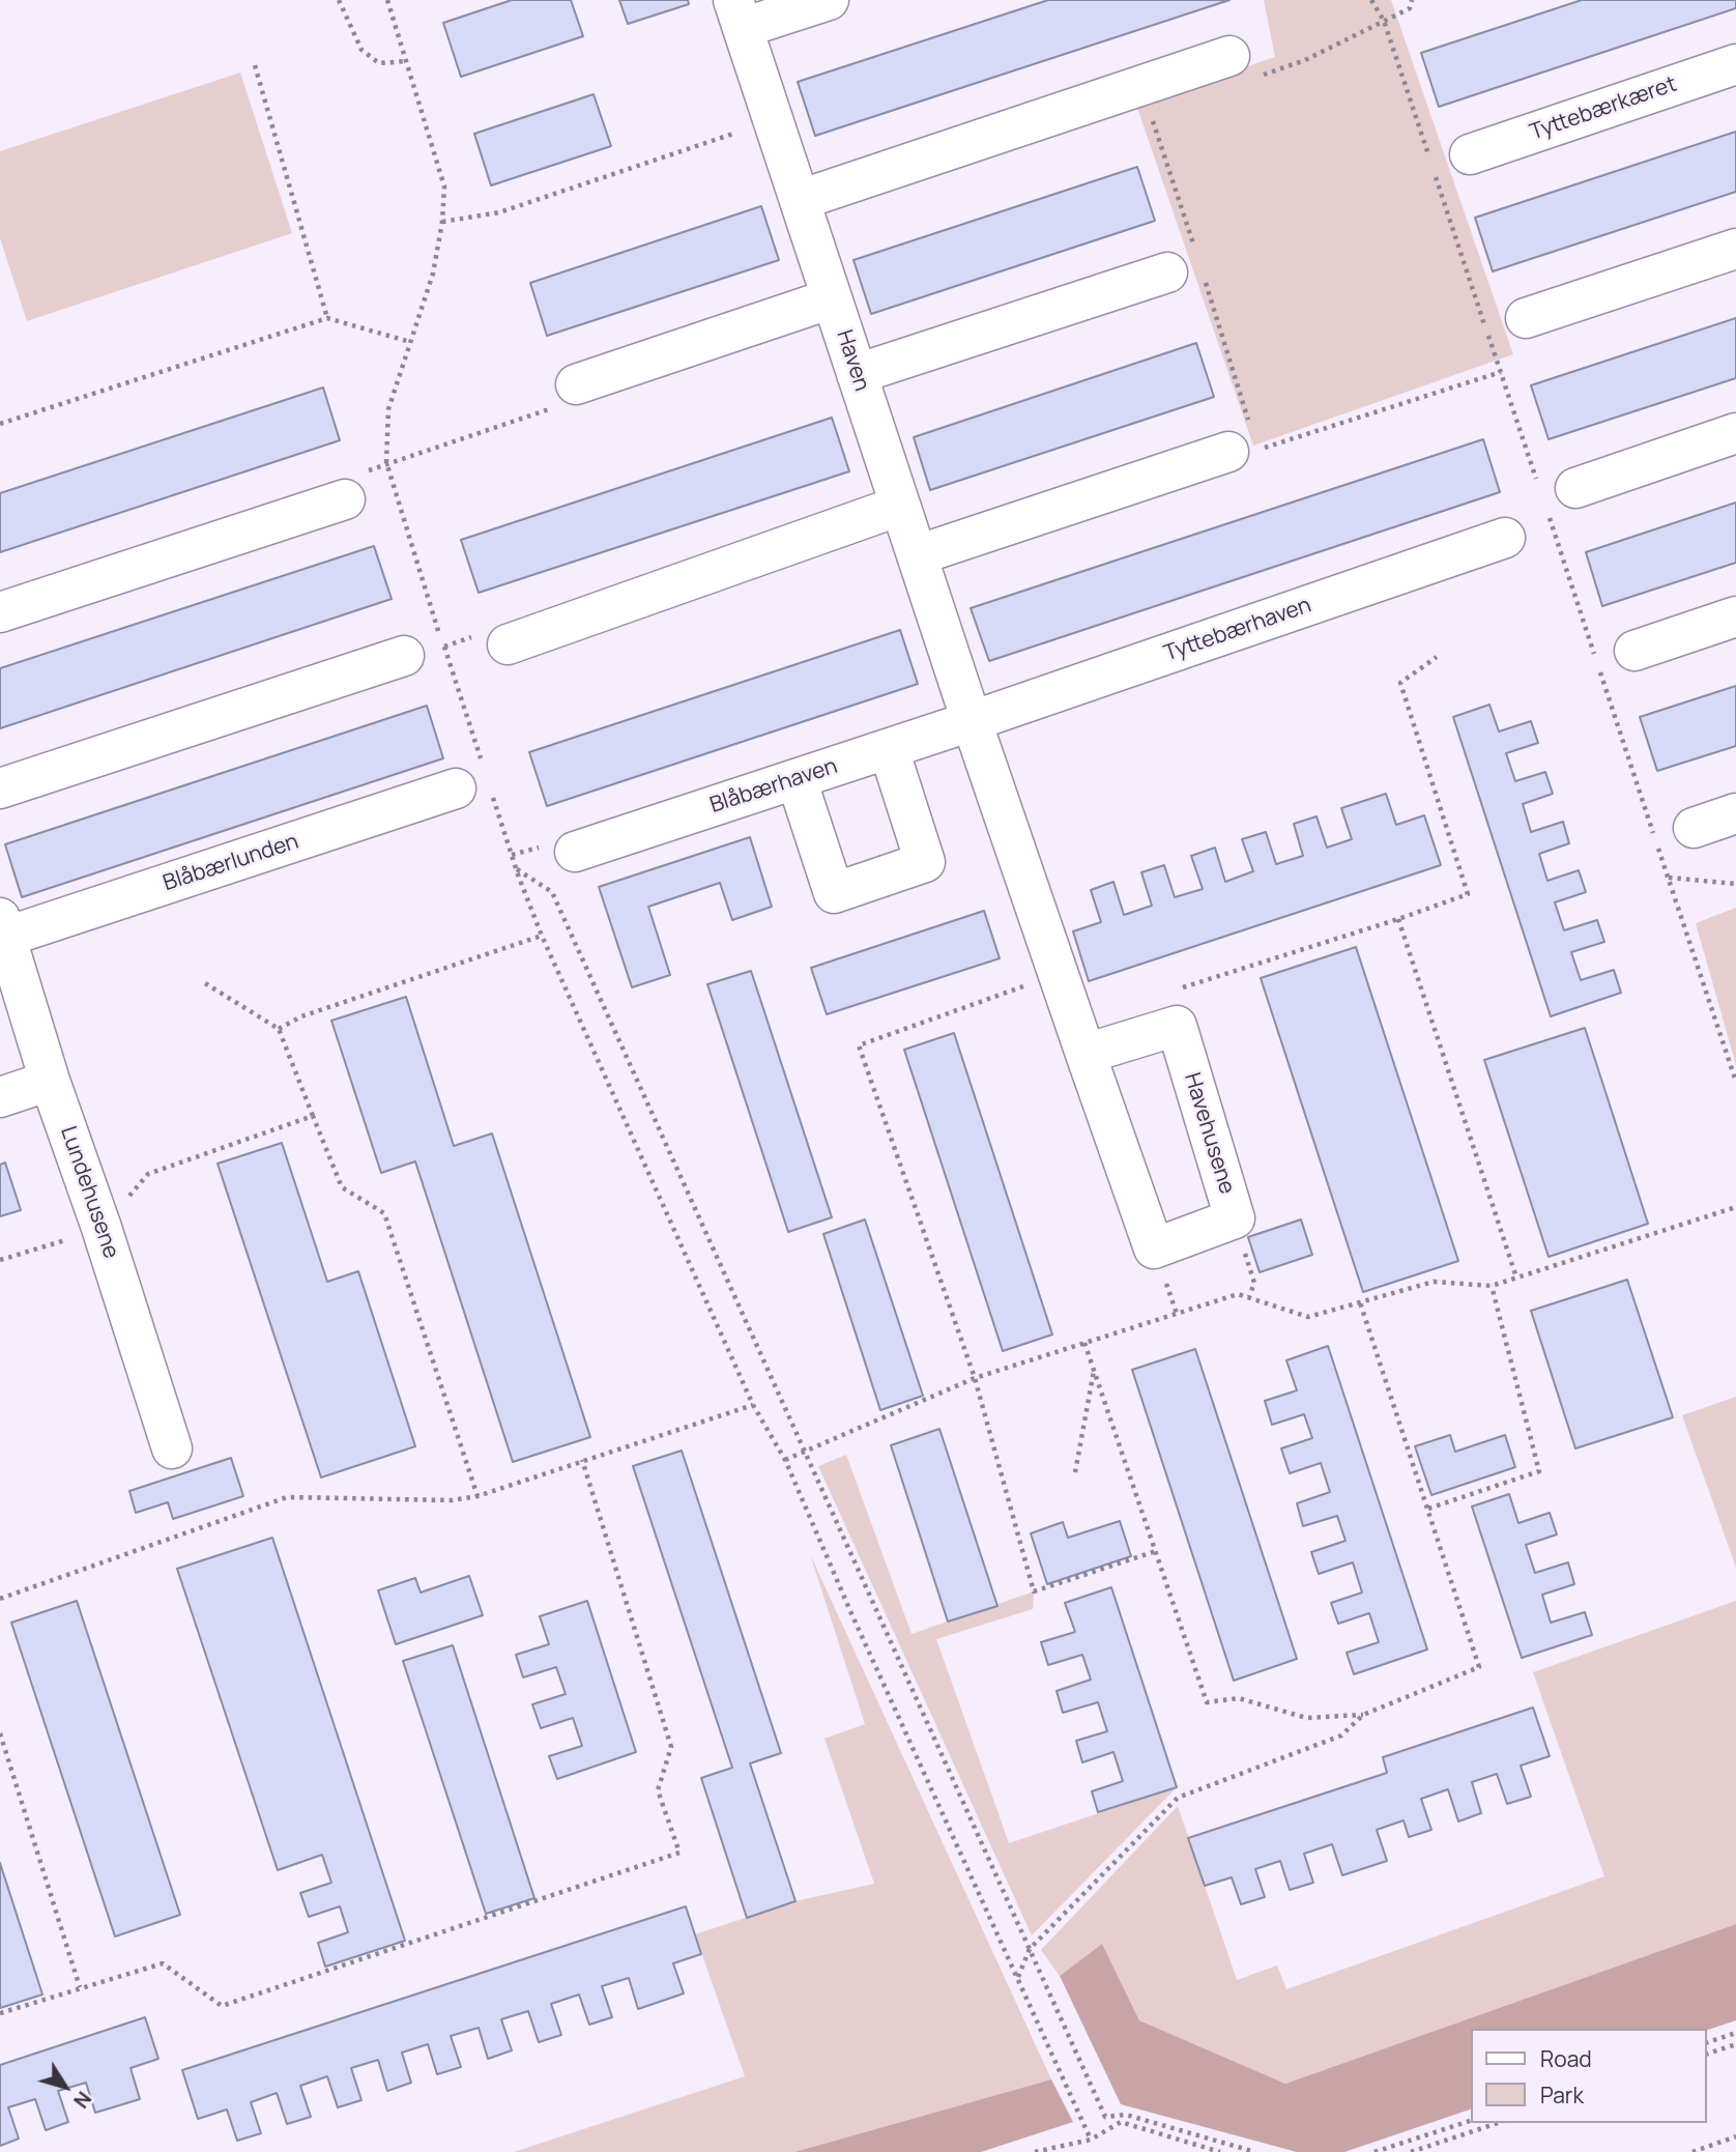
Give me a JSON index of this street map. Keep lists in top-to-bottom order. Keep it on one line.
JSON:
{"streets":{"street":["Tyttebærkæret","Haven","Tyttebærhaven","Blåbærhaven","Blåbærlunden","Havehusene","Lundehusene"]},"crossings":[["Haven","Tyttebærhaven"],["Haven","Blåbærhaven"],["Haven","Havehusene"],["Tyttebærhaven","Blåbærhaven"],["Tyttebærhaven","Havehusene"],["Blåbærhaven","Havehusene"],["Blåbærlunden","Lundehusene"]],"legend":["Road","Park"],"north":"bottom right"}
